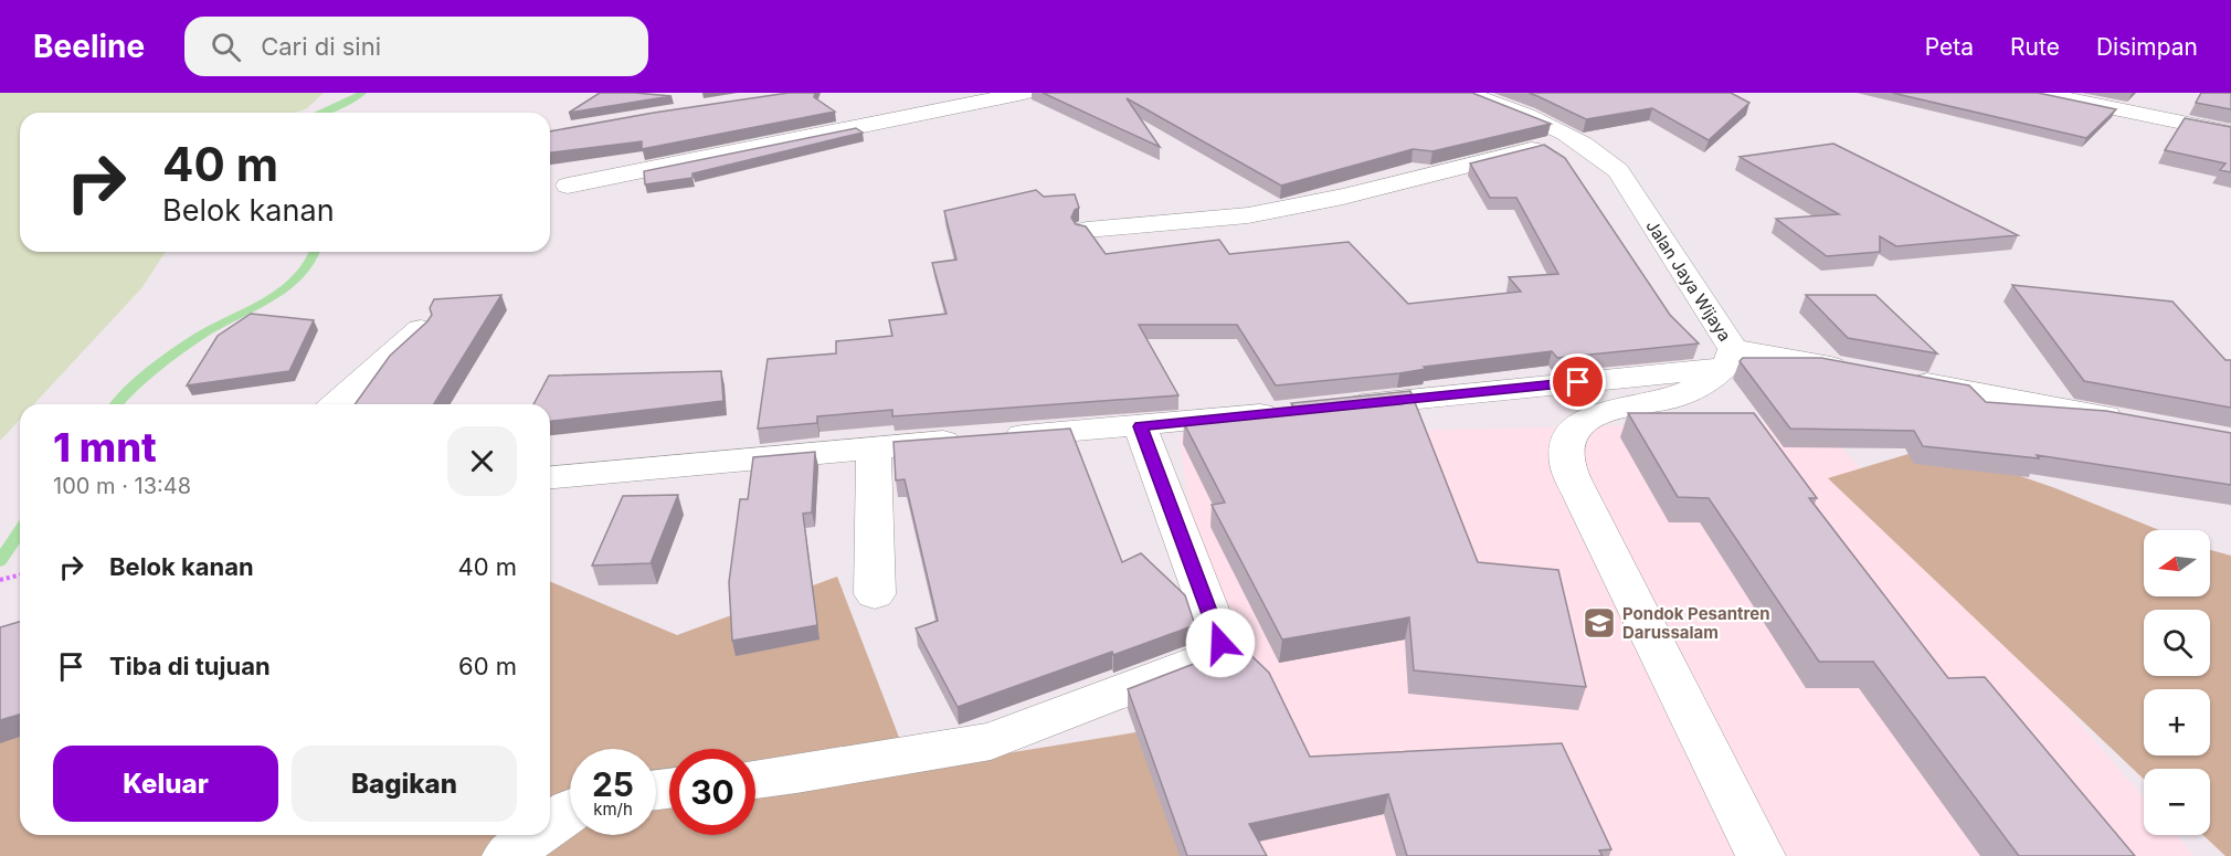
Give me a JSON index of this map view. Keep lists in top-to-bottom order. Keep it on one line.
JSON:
{"streets":{"street":["Jalan Jaya Wijaya"]},"places":{"school or university":["Pondok Pesantren Darussalam"]},"north":"left","page":{"header":"Beeline","search":"Cari di sini","nav":["Peta","Rute","Disimpan"],"turn":["40 m","Belok kanan"],"heading":["1 mnt","100 m · 13:48"],"list":[{"name":"Belok kanan","value":"40 m"},{"name":"Tiba di tujuan","value":"60 m"}],"map_buttons":["+","−"],"buttons":["Keluar","Bagikan"],"speed":"25 km/h","limit":"30"}}
